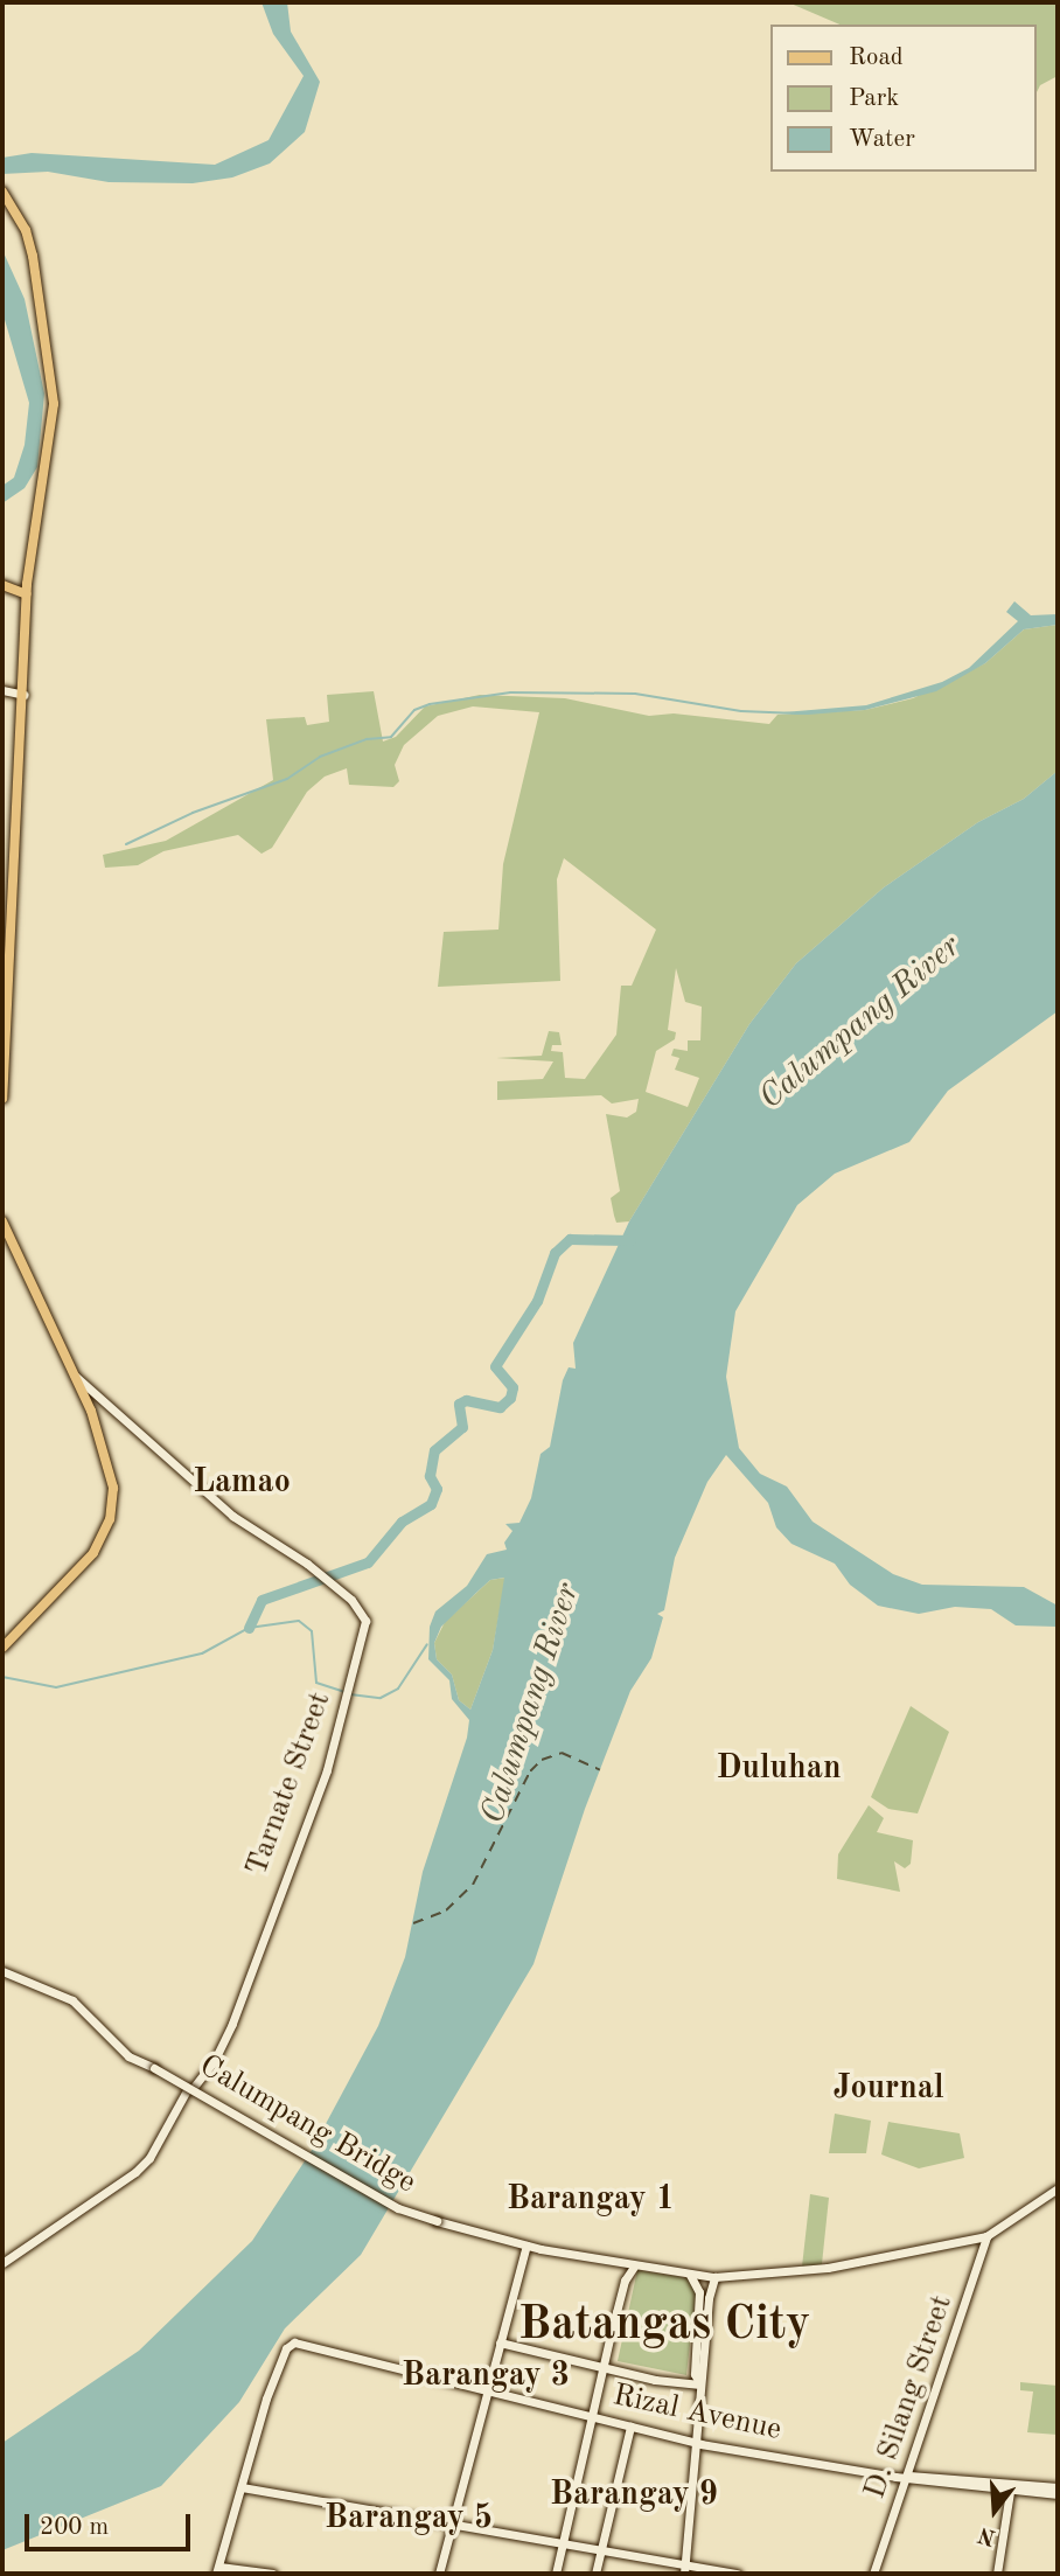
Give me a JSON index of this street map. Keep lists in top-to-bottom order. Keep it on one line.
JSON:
{"streets":{"street":["Tarnate Street","Calumpang Bridge","D. Silang Street","Rizal Avenue"]},"crossings":[["Calumpang Bridge","D. Silang Street"],["D. Silang Street","Rizal Avenue"]],"districts":["Lamao","Duluhan","Journal","Barangay 1","Batangas City","Barangay 3","Barangay 9","Barangay 5"],"water":["Calumpang River"],"legend":["Road","Park","Water"],"scale_bar":"200 m","north":"bottom"}
